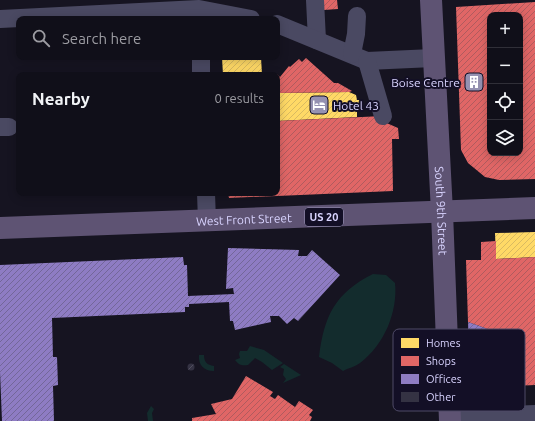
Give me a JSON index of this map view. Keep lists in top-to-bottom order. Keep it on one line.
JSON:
{"streets":{"main road":["South 9th Street","US 20","West Front Street"]},"crossings":[["South 9th Street","West Front Street"]],"places":{"building":["Boise Centre"],"hotel":["Hotel 43"]},"legend":["Homes","Shops","Offices","Other"],"page":{"map_buttons":["+","−"],"search":"Search here","heading":["Nearby","0 results"]}}
